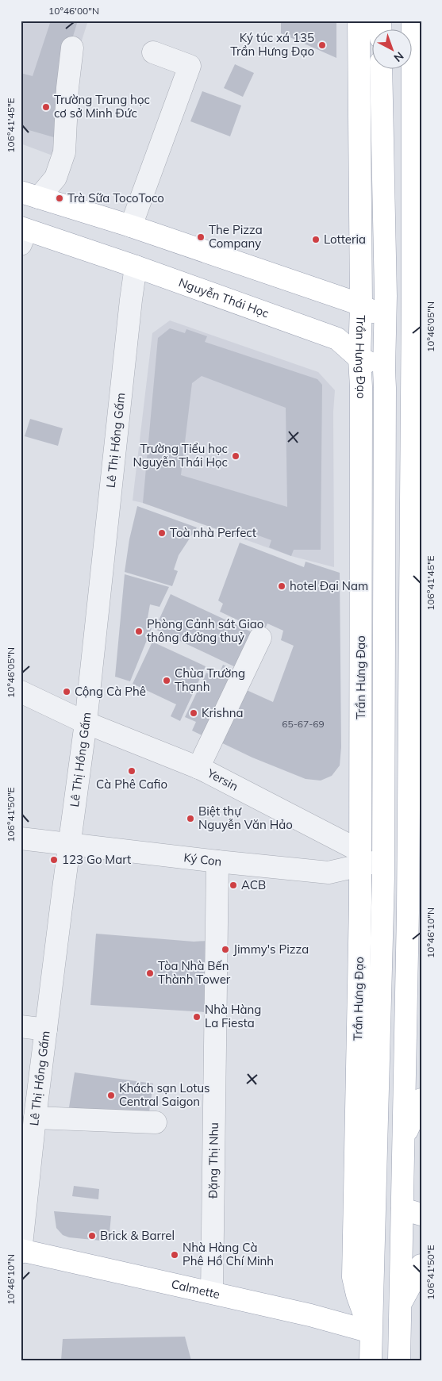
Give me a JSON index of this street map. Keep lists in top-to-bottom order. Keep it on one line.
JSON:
{"streets":{"main road":["Nguyễn Thái Học","Trần Hưng Đạo","Yersin","Calmette"],"street":["Lê Thị Hồng Gấm","Ký Con","Ðặng Thị Nhu"]},"crossings":[["Nguyễn Thái Học","Trần Hưng Đạo"],["Nguyễn Thái Học","Lê Thị Hồng Gấm"],["Trần Hưng Đạo","Yersin"],["Trần Hưng Đạo","Ký Con"],["Trần Hưng Đạo","Calmette"],["Lê Thị Hồng Gấm","Yersin"],["Lê Thị Hồng Gấm","Ký Con"],["Lê Thị Hồng Gấm","Calmette"],["Yersin","Ký Con"],["Ký Con","Ðặng Thị Nhu"],["Ðặng Thị Nhu","Calmette"]],"places":["Ký túc xá 135 Trần Hưng Đạo","Trường Trung học cơ sở Minh Đức","Trà Sữa TocoToco","The Pizza Company","Lotteria","Trường Tiểu học Nguyễn Thái Học","Toà nhà Perfect","hotel Đại Nam","Phòng Cảnh sát Giao thông đường thuỷ","Chùa Trường Thạnh","Cộng Cà Phê","Krishna","Cà Phê Cafio","Biệt thự Nguyễn Văn Hảo","123 Go Mart","ACB","Jimmy's Pizza","Tòa Nhà Bến Thành Tower","Nhà Hàng La Fiesta","Khách sạn Lotus Central Saigon","Brick & Barrel","Nhà Hàng Cà Phê Hồ Chí Minh"],"house_numbers":["65-67-69"],"north":"bottom right","coordinates":["10°46'00\"N","106°41'45\"E","10°46'05\"N","106°41'50\"E","10°46'10\"N"]}
